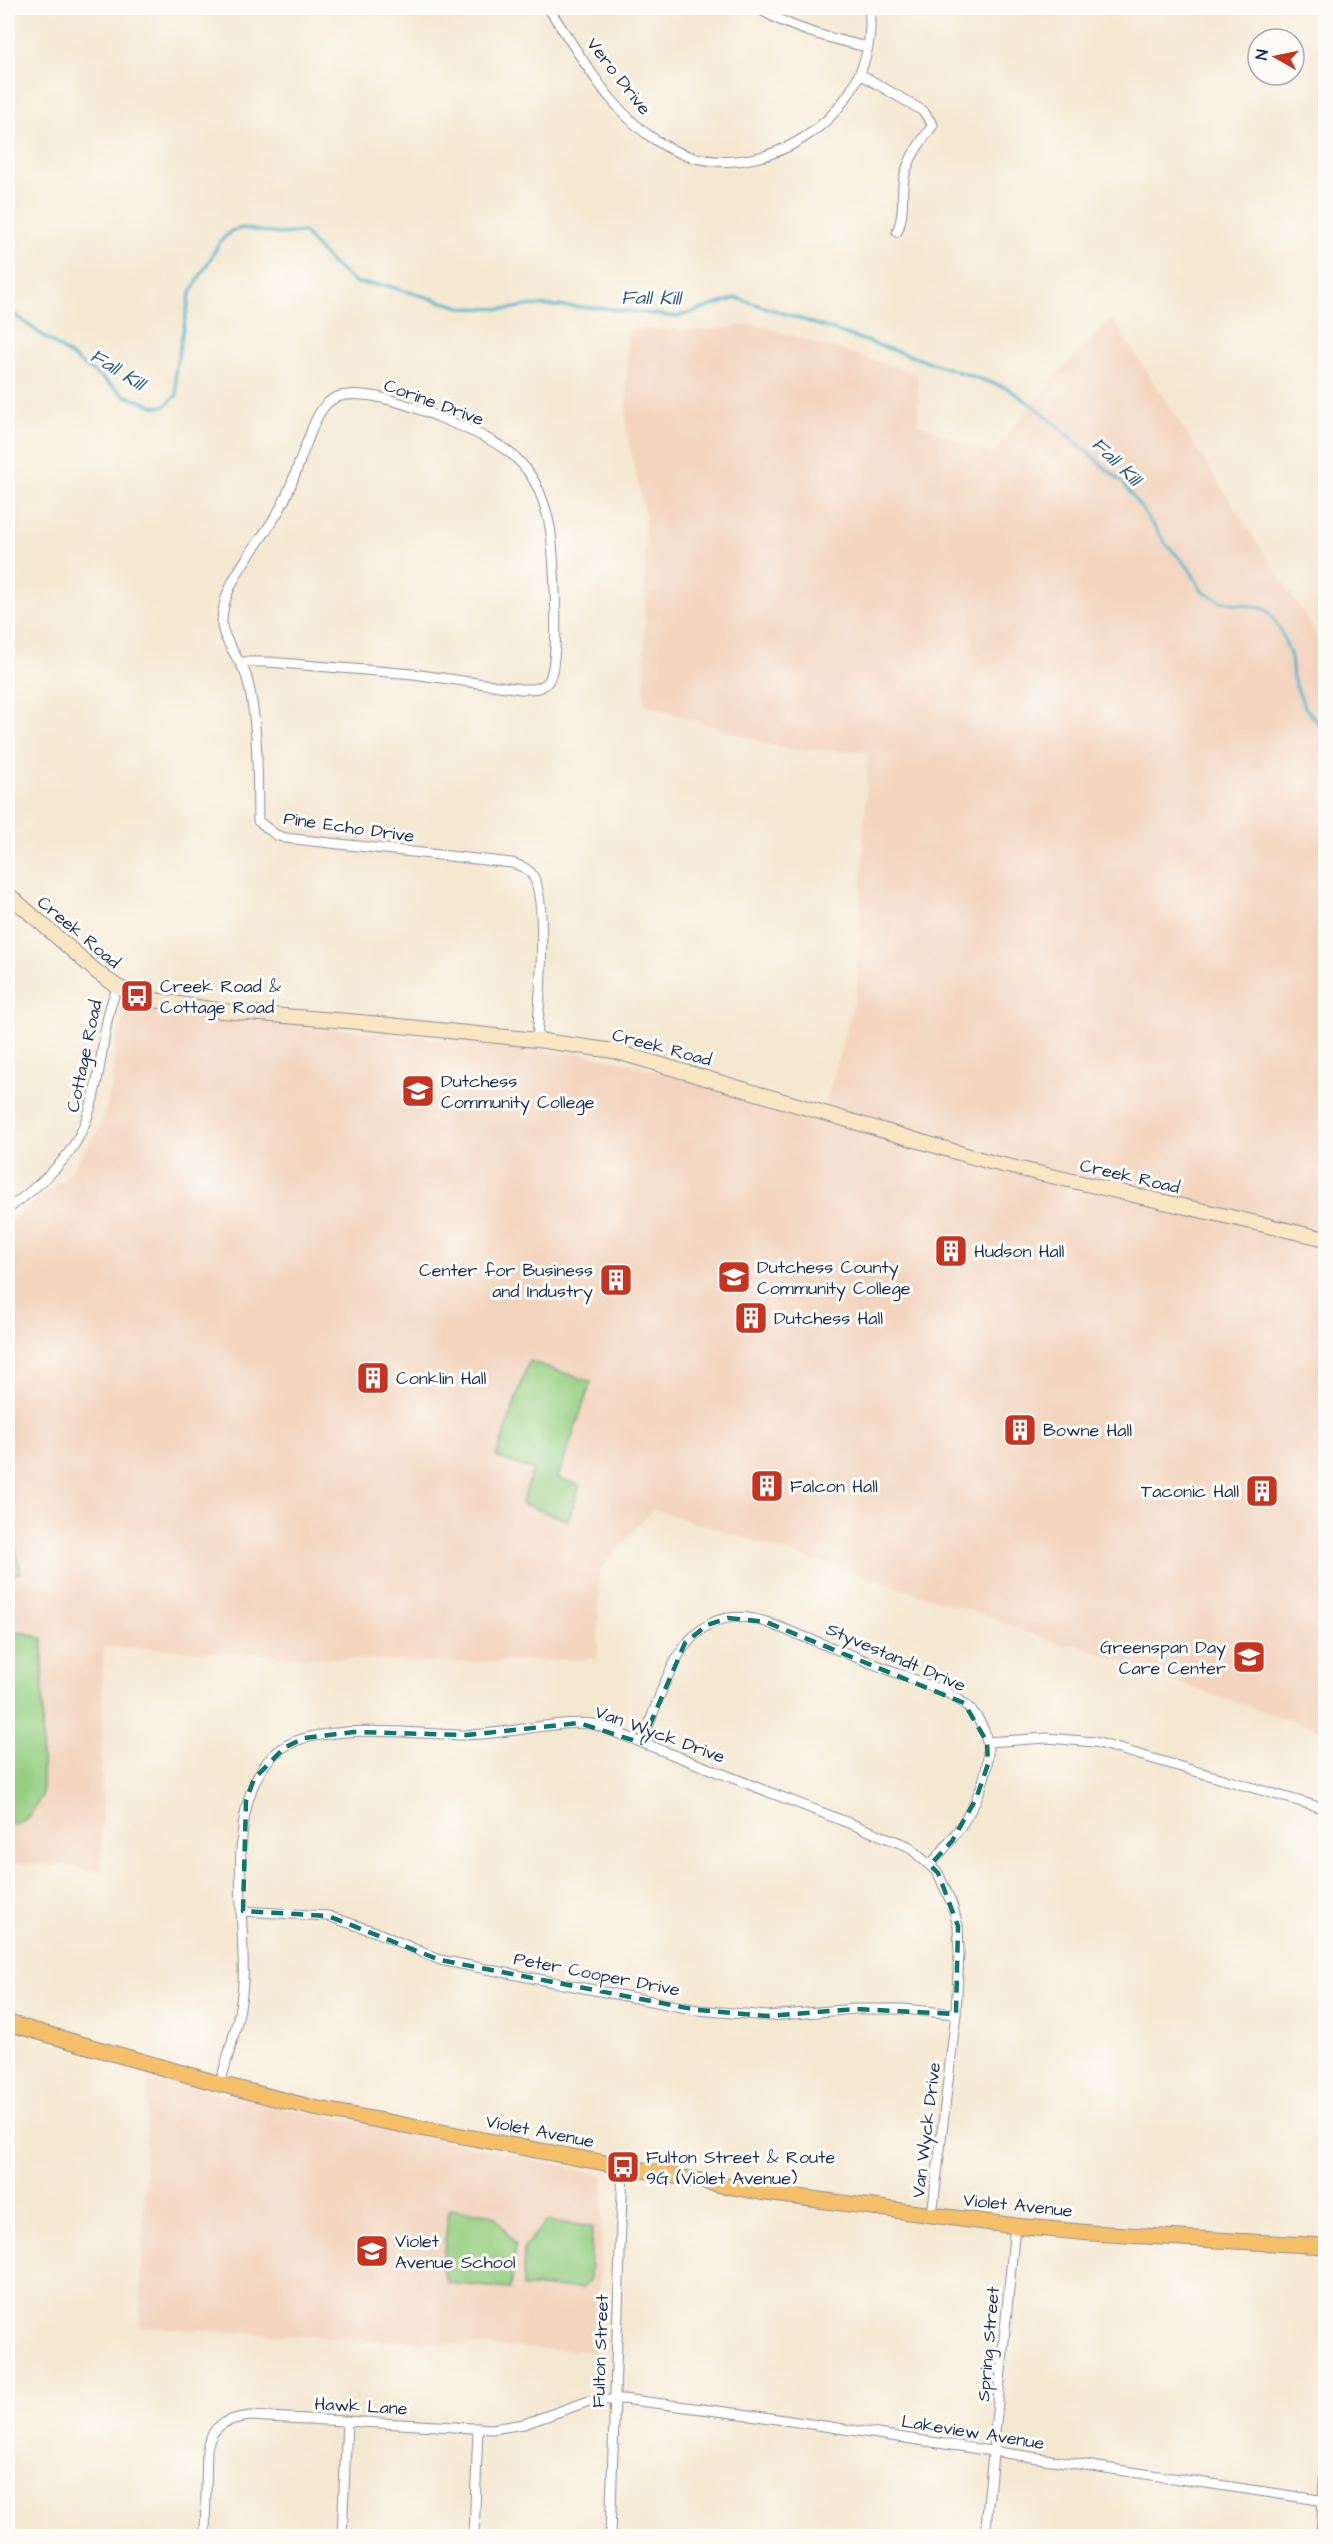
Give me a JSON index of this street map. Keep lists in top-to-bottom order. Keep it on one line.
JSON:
{"streets":{"main road":["Violet Avenue"],"street":["Vero Drive","Corine Drive","Pine Echo Drive","Creek Road","Cottage Road","Styvestandt Drive","Van Wyck Drive","Peter Cooper Drive","Spring Street","Fulton Street","Hawk Lane","Lakeview Avenue"]},"crossings":[["Corine Drive","Pine Echo Drive"],["Pine Echo Drive","Creek Road"],["Creek Road","Cottage Road"],["Styvestandt Drive","Van Wyck Drive"],["Van Wyck Drive","Peter Cooper Drive"],["Van Wyck Drive","Violet Avenue"],["Violet Avenue","Spring Street"],["Violet Avenue","Fulton Street"],["Spring Street","Lakeview Avenue"],["Fulton Street","Hawk Lane"],["Fulton Street","Lakeview Avenue"],["Hawk Lane","Lakeview Avenue"]],"water":["Fall Kill"],"places":{"bus stop":["Creek Road & Cottage Road","Fulton Street & Route 9G (Violet Avenue)"],"school or university":["Dutchess Community College","Dutchess County Community College","Greenspan Day Care Center","Violet Avenue School"],"building":["Hudson Hall","Center for Business and Industry","Dutchess Hall","Conklin Hall","Bowne Hall","Falcon Hall","Taconic Hall"]},"north":"left"}
